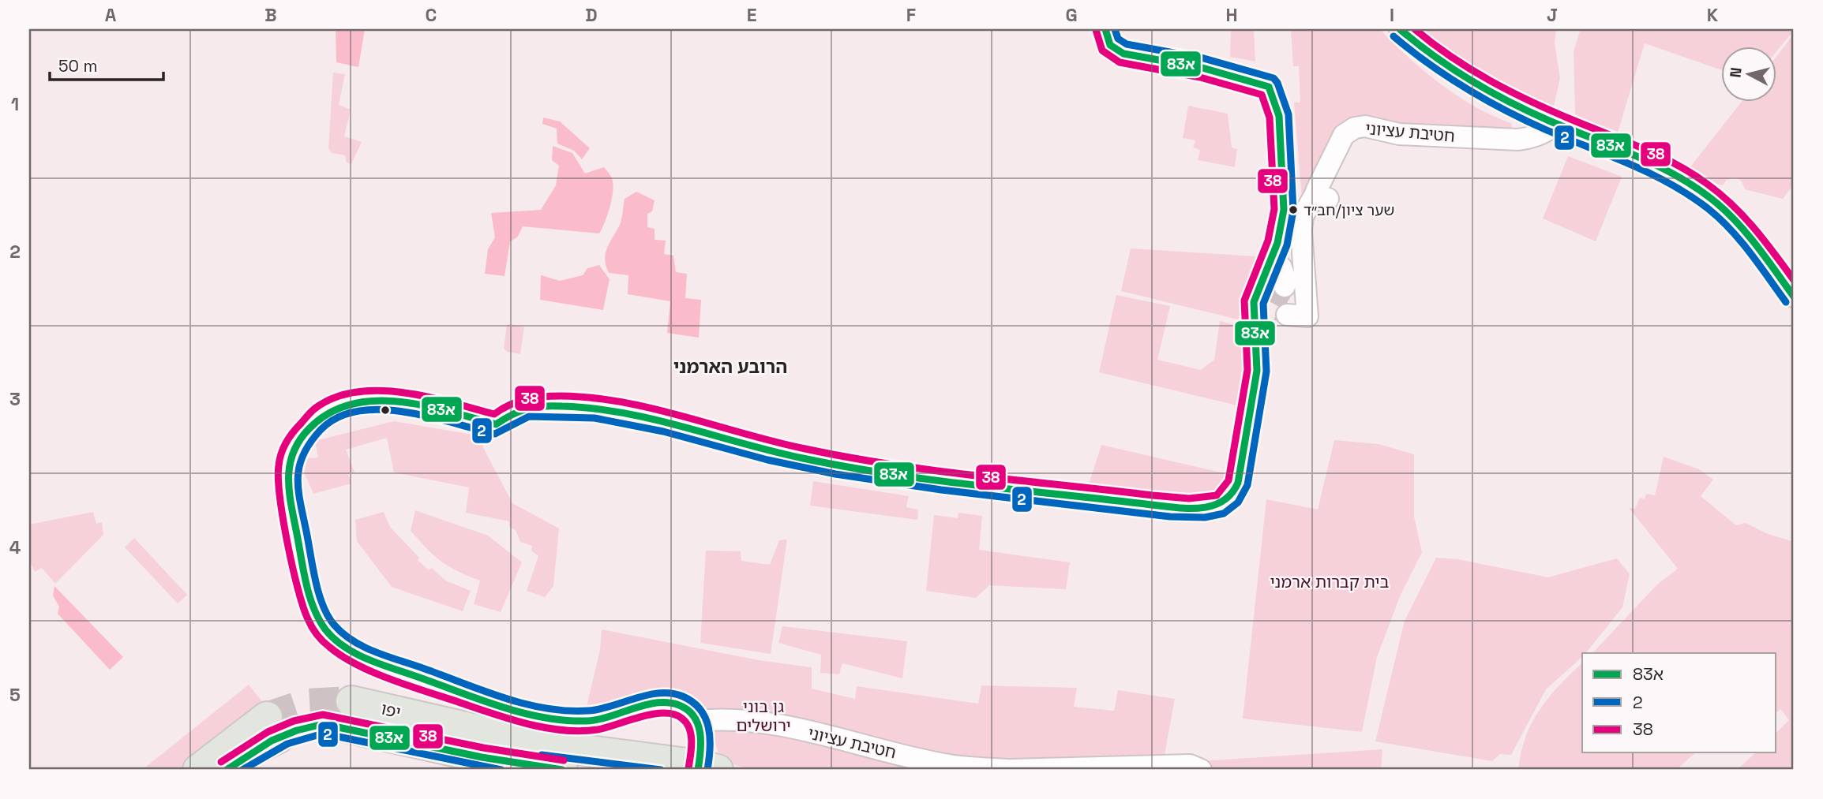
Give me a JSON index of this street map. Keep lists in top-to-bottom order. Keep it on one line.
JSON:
{"streets":{"highway":["יפו"],"street":["חטיבת עציוני"]},"districts":["הרובע הארמני"],"parks":["בית קברות ארמני","גן בוני ירושלים"],"places":["שער ציון/חב״ד"],"lines":["transit line 83א","transit line 2","transit line 38"],"legend":["83א","2","38"],"scale_bar":"50 m","north":"left","grid":{"columns":["A","B","C","D","E","F","G","H","I","J","K"],"rows":["1","2","3","4","5"]}}
